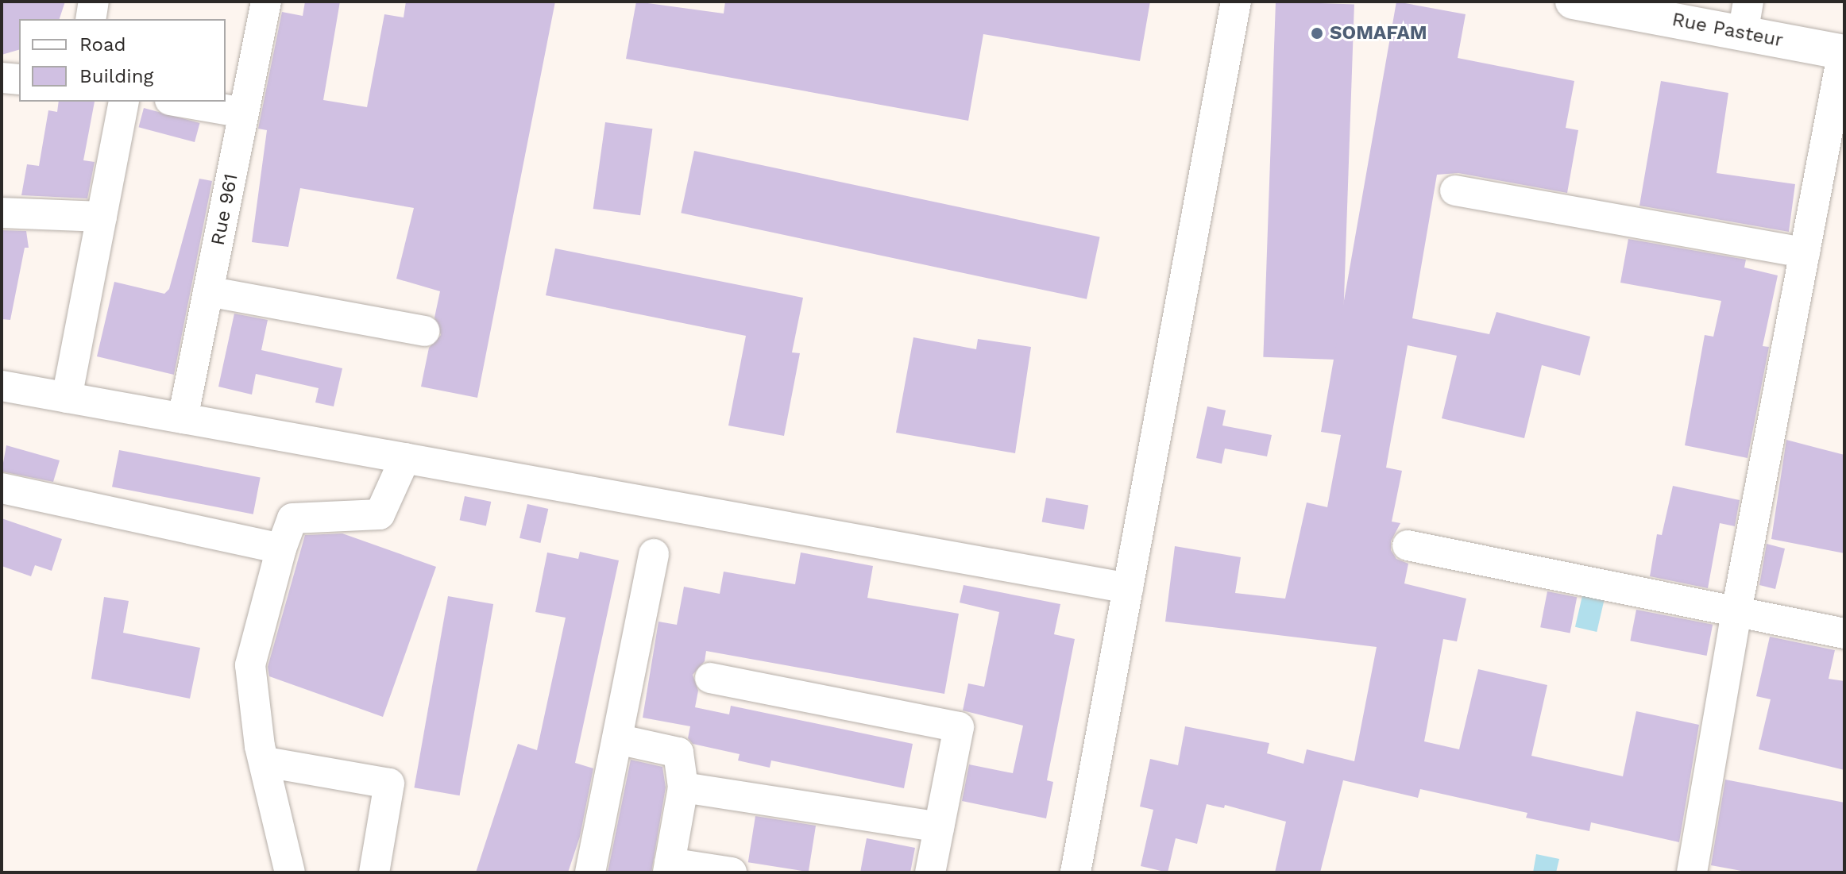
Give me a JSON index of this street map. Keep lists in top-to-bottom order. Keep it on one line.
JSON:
{"streets":{"main road":["Rue Pasteur"],"street":["Rue 961"]},"places":["SOMAFAM"],"legend":["Road","Building"]}
